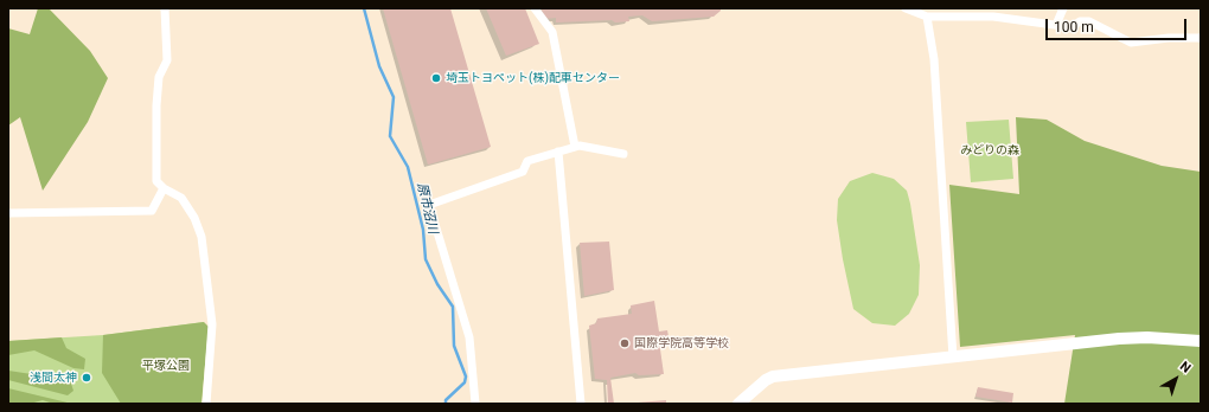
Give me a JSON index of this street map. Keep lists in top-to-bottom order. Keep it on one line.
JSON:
{"water":["原市沼川"],"parks":["みどりの森","平塚公園"],"places":["埼玉トヨペット(株)配車センター","国際学院高等学校","浅間太神"],"scale_bar":"100 m","north":"top right"}
